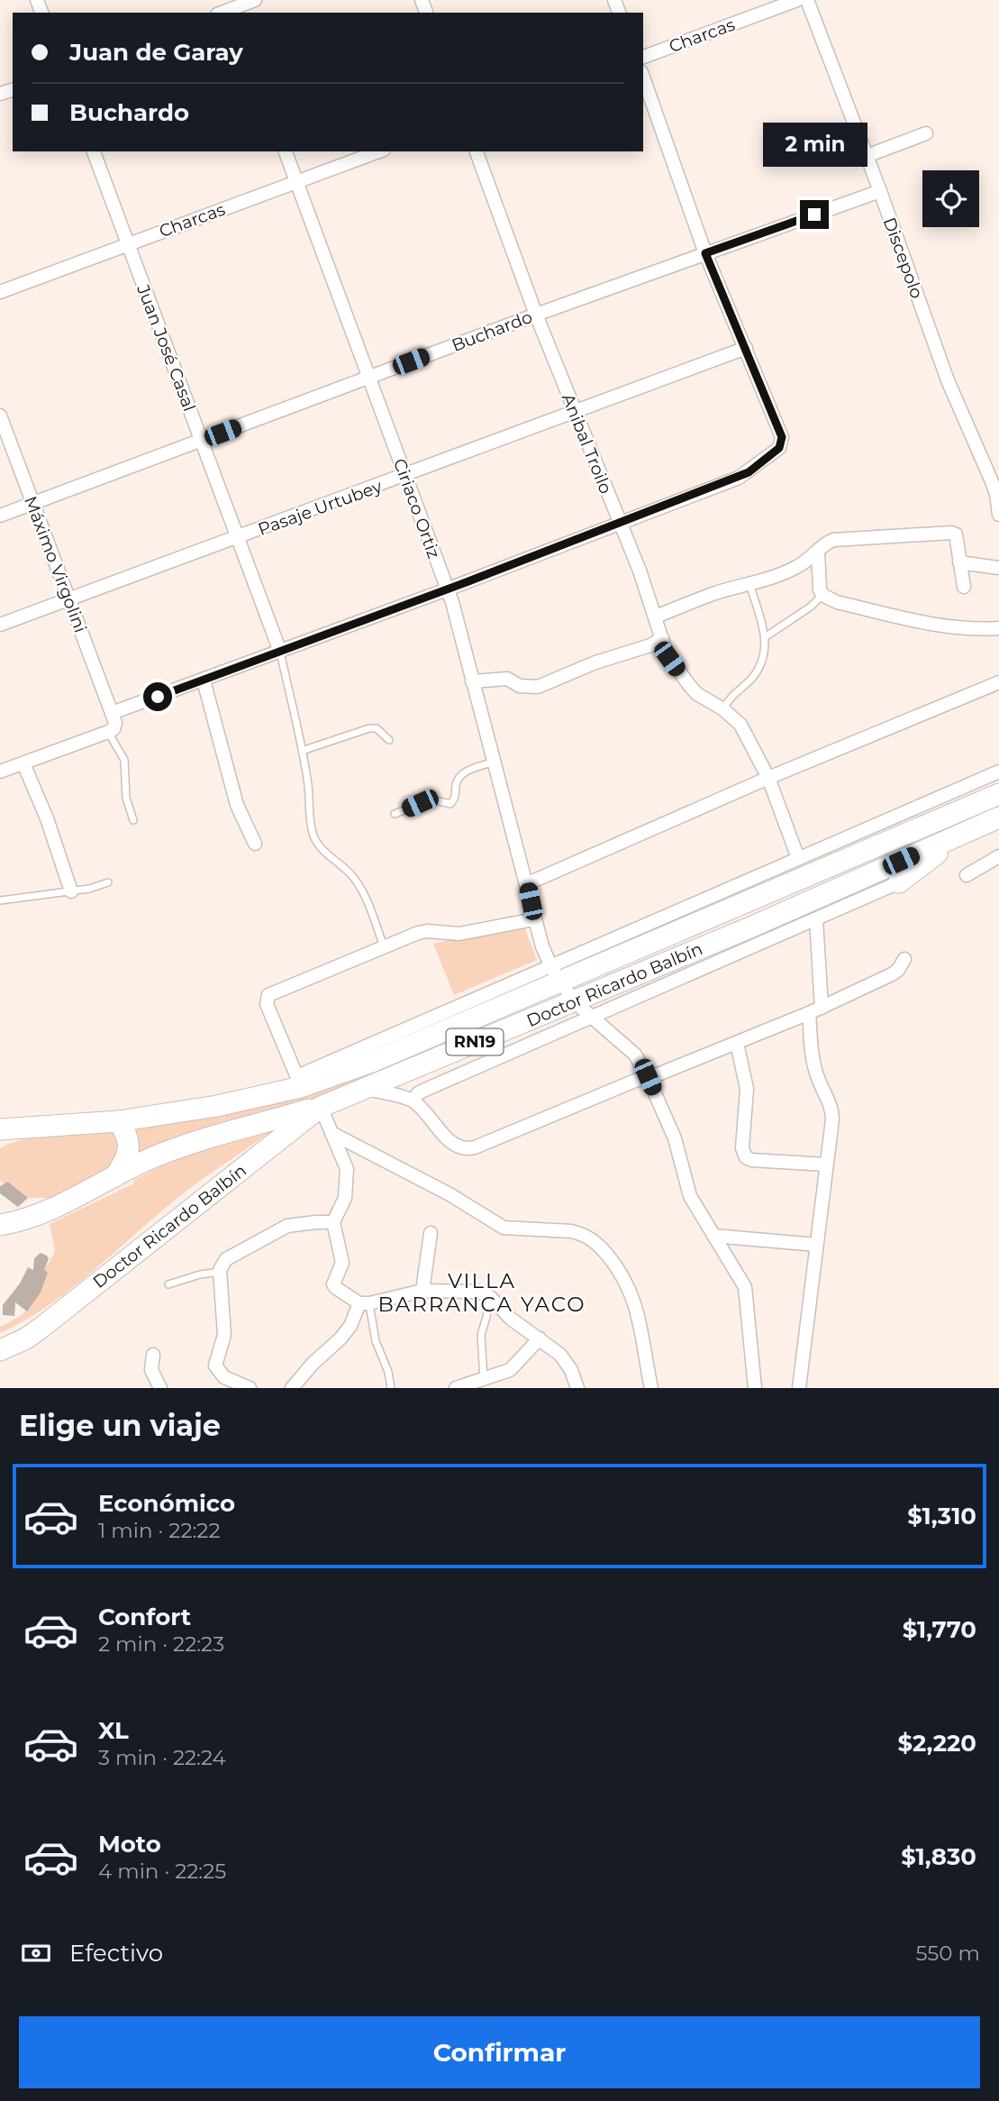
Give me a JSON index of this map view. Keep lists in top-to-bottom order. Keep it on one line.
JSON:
{"streets":{"main road":["Doctor Ricardo Balbín","RN19"],"street":["Charcas","Discepolo","Buchardo","Juan José Casal","Anibal Troilo","Pasaje Urtubey","Ciriaco Ortiz","Máximo Virgolini"]},"crossings":[["Charcas","Juan José Casal"],["Charcas","Ciriaco Ortiz"],["Discepolo","Buchardo"],["Buchardo","Juan José Casal"],["Buchardo","Anibal Troilo"],["Buchardo","Ciriaco Ortiz"],["Buchardo","Máximo Virgolini"],["Juan José Casal","Pasaje Urtubey"],["Anibal Troilo","Pasaje Urtubey"],["Pasaje Urtubey","Ciriaco Ortiz"],["Pasaje Urtubey","Máximo Virgolini"],["Ciriaco Ortiz","Doctor Ricardo Balbín"],["Doctor Ricardo Balbín","RN19"]],"districts":["VILLA BARRANCA YACO"],"page":{"banner":["Juan de Garay","Buchardo"],"bubble":"2 min","heading":"Elige un viaje","list":[{"name":"Económico","note":"1 min · 22:22","value":"$1,310"},{"name":"Confort","note":"2 min · 22:23","value":"$1,770"},{"name":"XL","note":"3 min · 22:24","value":"$2,220"},{"name":"Moto","note":"4 min · 22:25","value":"$1,830"}],"pay":["Efectivo","550 m"],"buttons":"Confirmar"}}
